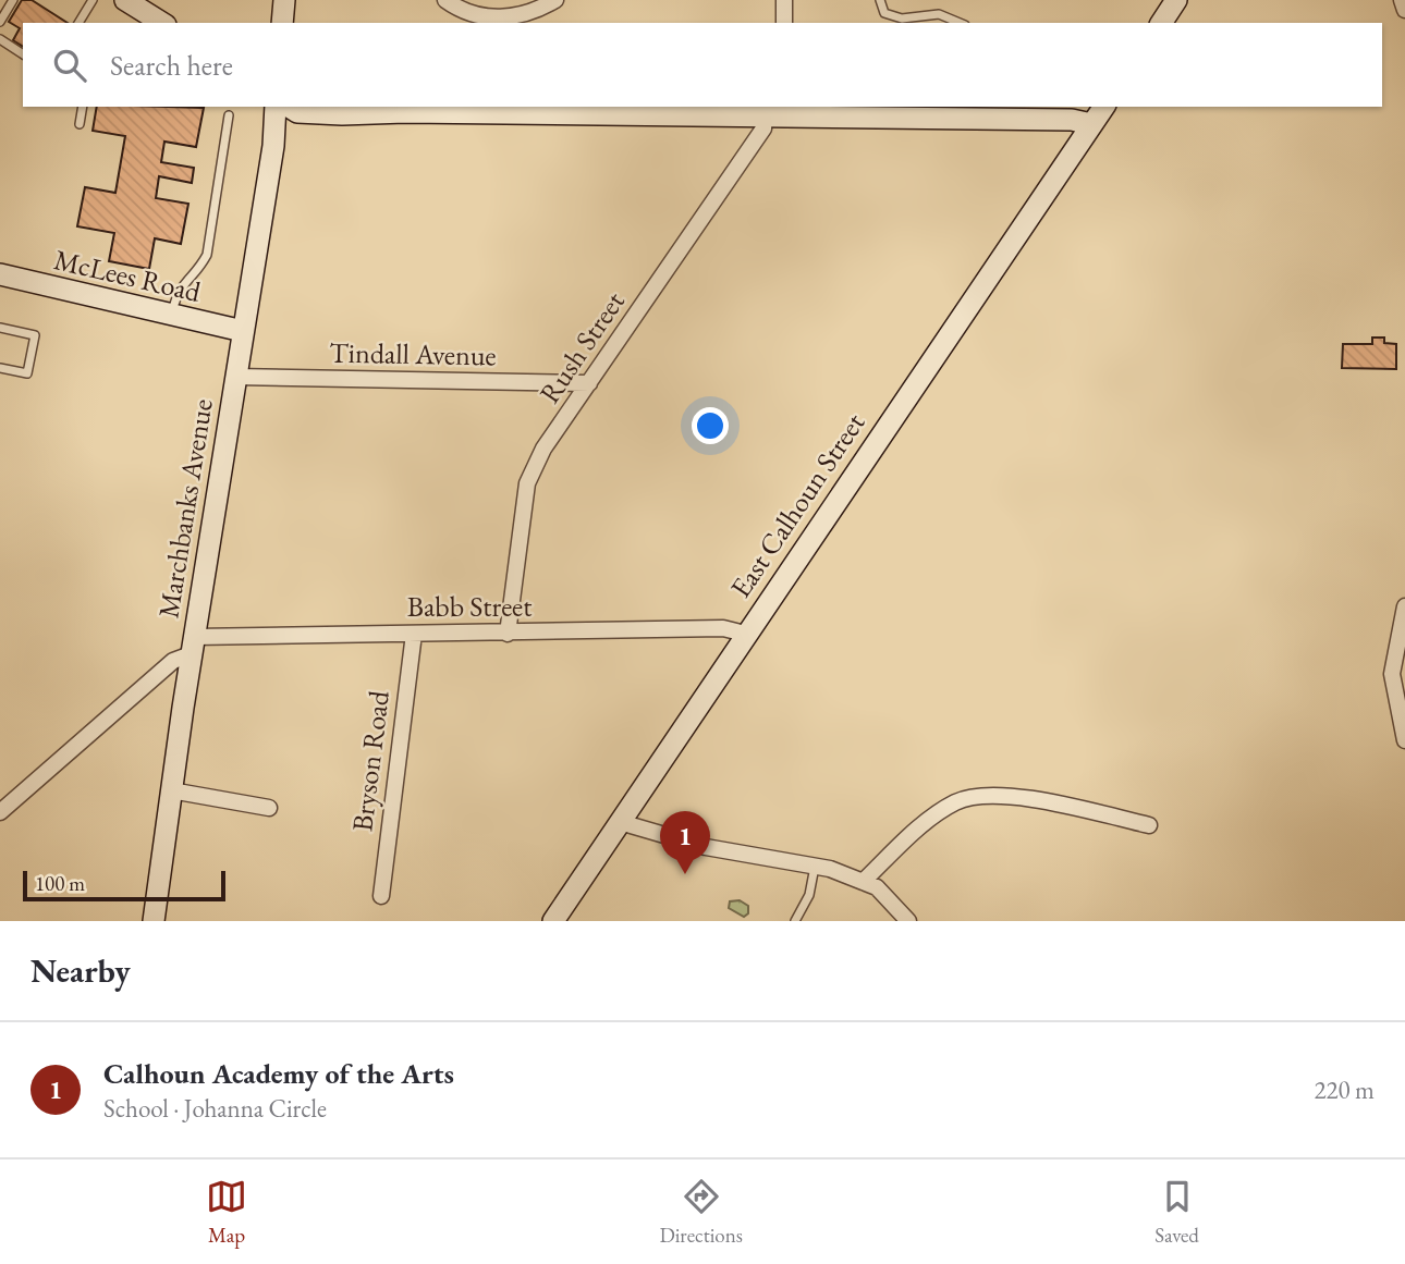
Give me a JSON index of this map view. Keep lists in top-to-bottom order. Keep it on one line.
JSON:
{"streets":{"street":["McLees Road","Rush Street","Tindall Avenue","East Calhoun Street","Marchbanks Avenue","Babb Street","Bryson Road"]},"crossings":[["McLees Road","Marchbanks Avenue"],["Rush Street","Tindall Avenue"],["Rush Street","Babb Street"],["Tindall Avenue","Marchbanks Avenue"],["East Calhoun Street","Babb Street"],["Marchbanks Avenue","Babb Street"],["Babb Street","Bryson Road"]],"scale_bar":"100 m","page":{"search":"Search here","pins":"1","scale":"100 m","heading":"Nearby","list":[{"mark":"1","name":"Calhoun Academy of the Arts","note":"School · Johanna Circle","value":"220 m"}],"nav":["Map","Directions","Saved"]}}
